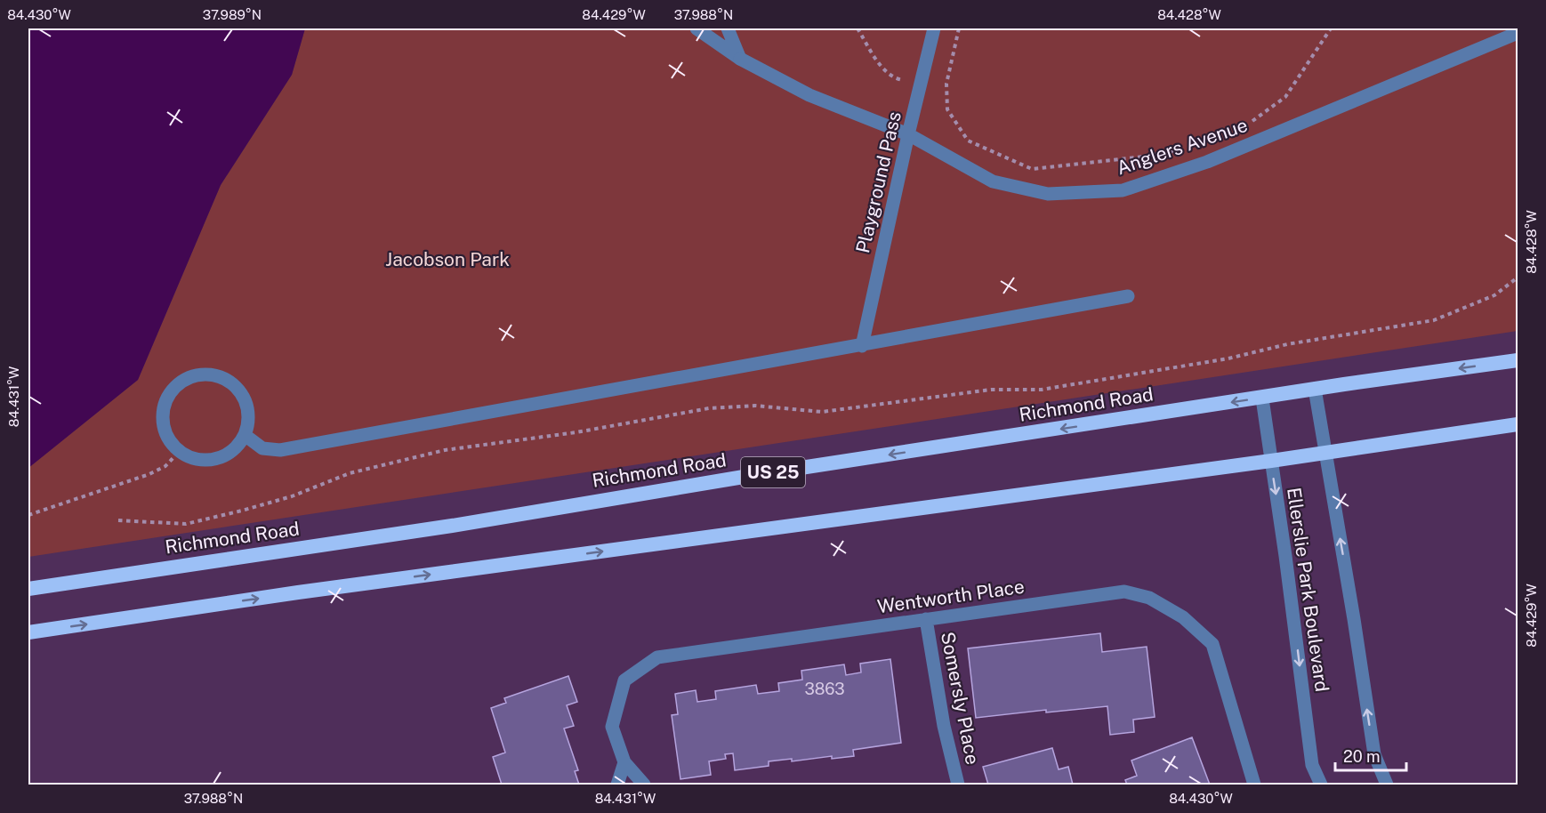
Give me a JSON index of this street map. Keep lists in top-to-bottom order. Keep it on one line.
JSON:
{"streets":{"highway":["Richmond Road","US 25"],"street":["Anglers Avenue","Playground Pass","Ellerslie Park Boulevard","Wentworth Place","Somersly Place"]},"crossings":[["Anglers Avenue","Playground Pass"],["Richmond Road","Ellerslie Park Boulevard"],["Wentworth Place","Somersly Place"]],"parks":["Jacobson Park"],"house_numbers":["3863"],"scale_bar":"20 m","coordinates":["84.430°W","37.989°N","84.429°W","37.988°N","84.428°W","84.431°W"]}
